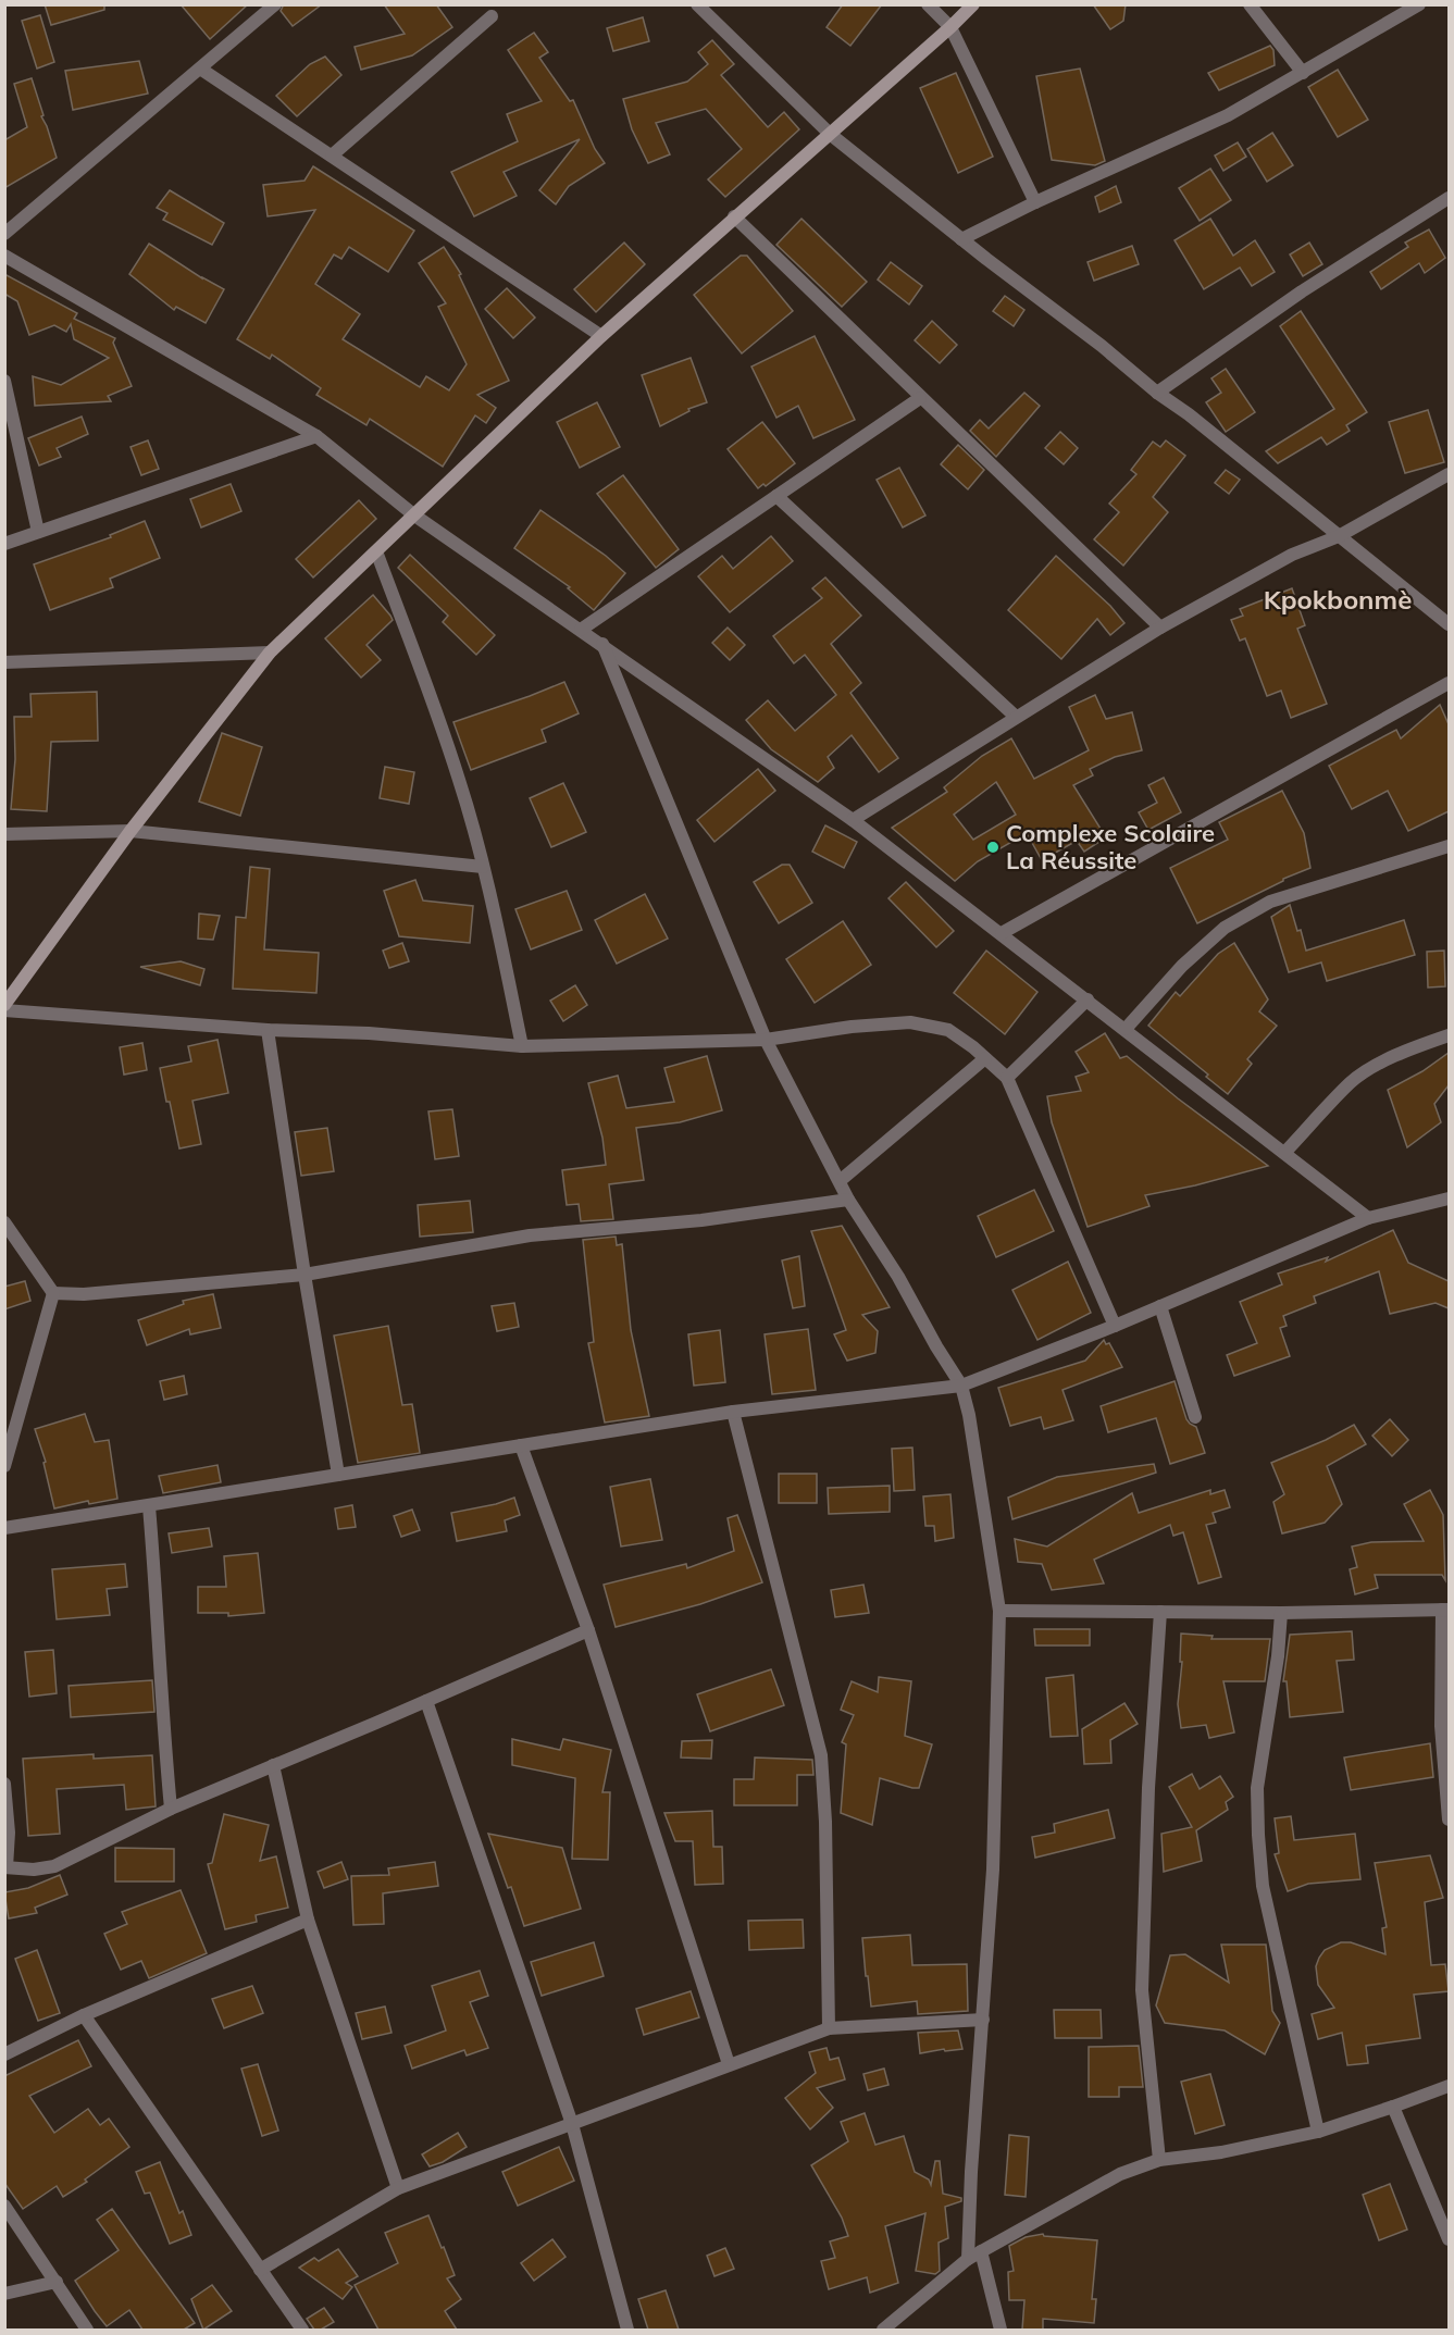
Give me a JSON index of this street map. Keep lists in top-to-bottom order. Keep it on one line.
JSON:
{"districts":["Kpokbonmè"],"places":["Complexe Scolaire La Réussite"]}
